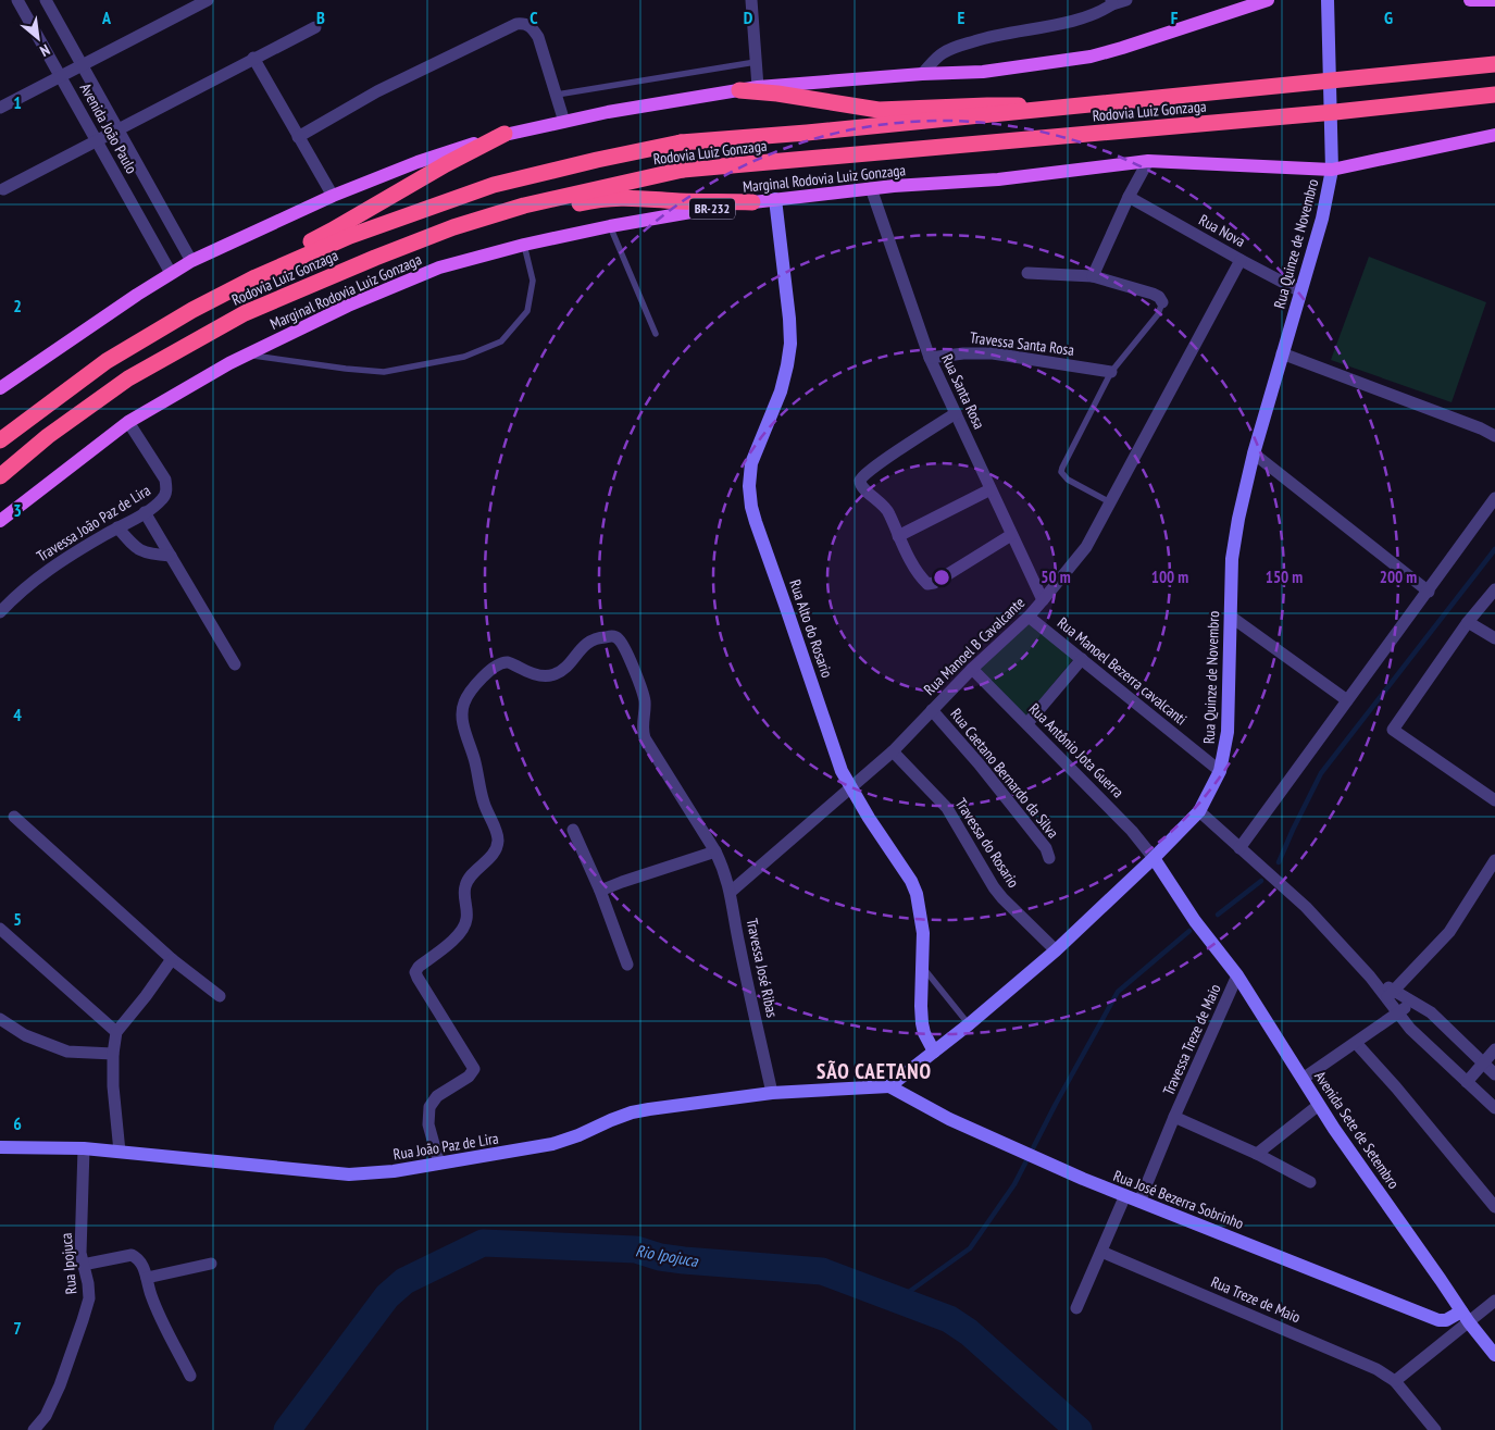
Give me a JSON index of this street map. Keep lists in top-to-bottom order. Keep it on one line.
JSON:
{"streets":{"highway":["Rodovia Luiz Gonzaga"],"main road":["Marginal Rodovia Luiz Gonzaga","BR-232"],"street":["Avenida João Paulo","Rua Nova","Rua Quinze de Novembro","Travessa Santa Rosa","Rua Santa Rosa","Travessa João Paz de Lira","Rua Alto do Rosario","Rua Manoel B Cavalcante","Rua Manoel Bezerra cavalcanti","Rua Antônio Jota Guerra","Rua Caetano Bernardo da Silva","Travessa do Rosario","Travessa José Ribas","Travessa Treze de Maio","Avenida Sete de Setembro","Rua João Paz de Lira","Rua José Bezerra Sobrinho","Rua Ipojuca","Rua Treze de Maio"]},"crossings":[["Marginal Rodovia Luiz Gonzaga","Rua Quinze de Novembro"],["Marginal Rodovia Luiz Gonzaga","Rua Santa Rosa"],["Marginal Rodovia Luiz Gonzaga","Travessa João Paz de Lira"],["Marginal Rodovia Luiz Gonzaga","Rua Alto do Rosario"],["Rua Nova","Rua Quinze de Novembro"],["Rua Nova","Rua Manoel B Cavalcante"],["Rua Quinze de Novembro","Rua Alto do Rosario"],["Rua Quinze de Novembro","Rua Manoel Bezerra cavalcanti"],["Rua Quinze de Novembro","Rua Antônio Jota Guerra"],["Rua Quinze de Novembro","Travessa do Rosario"],["Rua Quinze de Novembro","Avenida Sete de Setembro"],["Rua Quinze de Novembro","Rua João Paz de Lira"],["Rua Quinze de Novembro","Rua José Bezerra Sobrinho"],["Travessa Santa Rosa","Rua Santa Rosa"],["Rua Santa Rosa","Rua Manoel B Cavalcante"],["Rua Alto do Rosario","Rua Manoel B Cavalcante"],["Rua Manoel B Cavalcante","Rua Manoel Bezerra cavalcanti"],["Rua Manoel B Cavalcante","Rua Antônio Jota Guerra"],["Rua Manoel B Cavalcante","Rua Caetano Bernardo da Silva"],["Rua Manoel B Cavalcante","Travessa do Rosario"],["Rua Manoel B Cavalcante","Travessa José Ribas"],["Rua Antônio Jota Guerra","Avenida Sete de Setembro"],["Travessa José Ribas","Rua João Paz de Lira"],["Travessa Treze de Maio","Avenida Sete de Setembro"],["Travessa Treze de Maio","Rua José Bezerra Sobrinho"],["Avenida Sete de Setembro","Rua José Bezerra Sobrinho"],["Rua João Paz de Lira","Rua José Bezerra Sobrinho"],["Rua João Paz de Lira","Rua Ipojuca"]],"districts":["SÃO CAETANO"],"water":["Rio Ipojuca"],"north":"bottom right","grid":{"columns":["A","B","C","D","E","F","G"],"rows":["1","2","3","4","5","6","7"]},"rings":["50 m","100 m","150 m","200 m"]}
